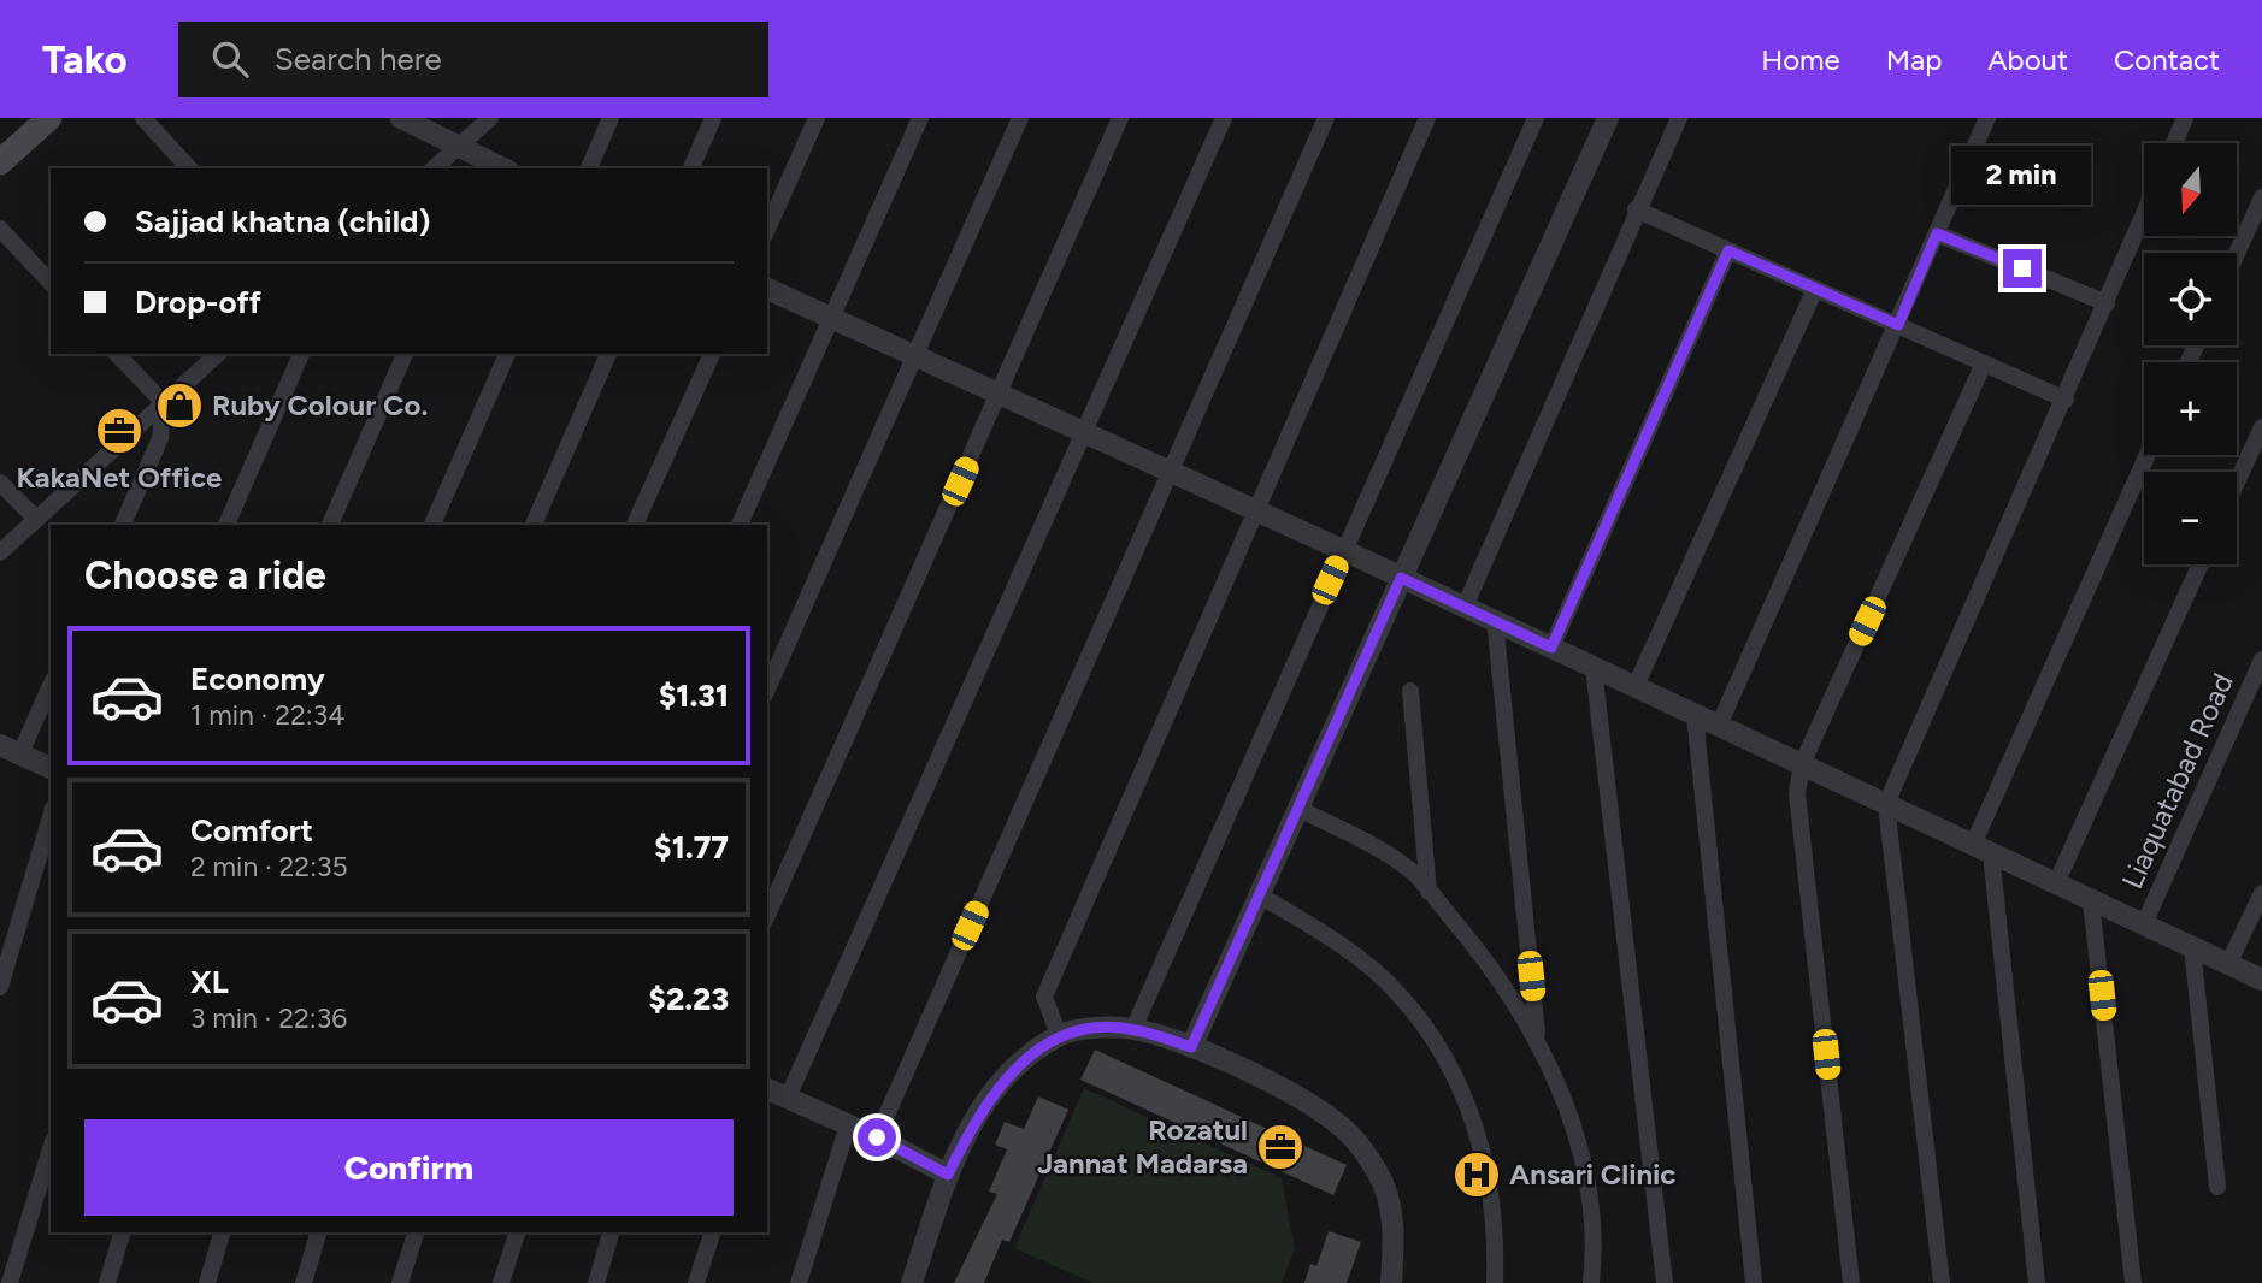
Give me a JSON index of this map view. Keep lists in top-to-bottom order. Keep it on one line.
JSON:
{"streets":{"street":["Liaquatabad Road"]},"places":{"shop":["Ruby Colour Co."],"office":["KakaNet Office","Rozatul Jannat Madarsa"],"hospital":["Ansari Clinic"]},"north":"bottom","page":{"header":"Tako","search":"Search here","nav":["Home","Map","About","Contact"],"map_buttons":["+","−"],"bubble":"2 min","banner":["Sajjad khatna (child)","Drop-off"],"heading":"Choose a ride","list":[{"name":"Economy","note":"1 min · 22:34","value":"$1.31"},{"name":"Comfort","note":"2 min · 22:35","value":"$1.77"},{"name":"XL","note":"3 min · 22:36","value":"$2.23"}],"buttons":"Confirm"}}
